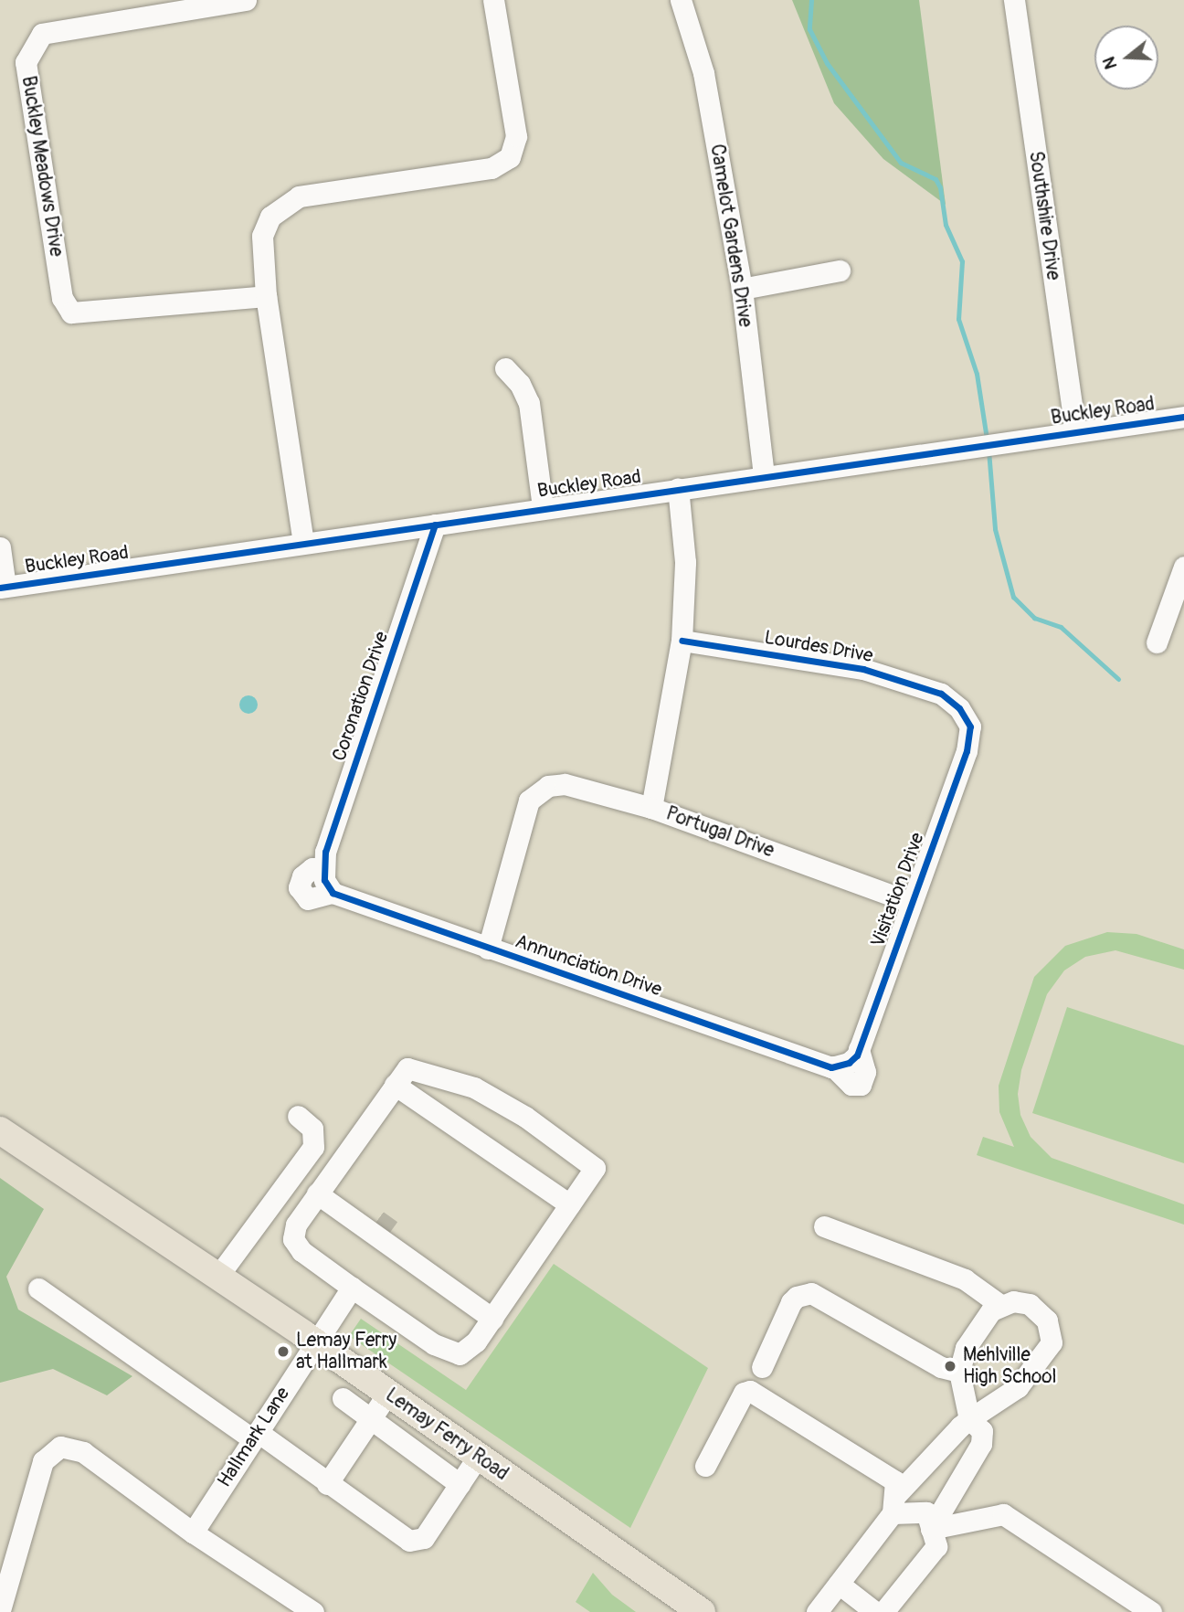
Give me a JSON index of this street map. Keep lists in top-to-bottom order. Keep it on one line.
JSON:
{"streets":{"main road":["Lemay Ferry Road"],"street":["Buckley Meadows Drive","Southshire Drive","Camelot Gardens Drive","Buckley Road","Lourdes Drive","Coronation Drive","Portugal Drive","Visitation Drive","Annunciation Drive","Hallmark Lane"]},"crossings":[["Southshire Drive","Buckley Road"],["Camelot Gardens Drive","Buckley Road"],["Buckley Road","Coronation Drive"],["Lourdes Drive","Visitation Drive"],["Coronation Drive","Annunciation Drive"],["Portugal Drive","Visitation Drive"],["Portugal Drive","Annunciation Drive"],["Visitation Drive","Annunciation Drive"],["Lemay Ferry Road","Hallmark Lane"]],"places":["Lemay Ferry at Hallmark","Mehlville High School"],"north":"left"}
